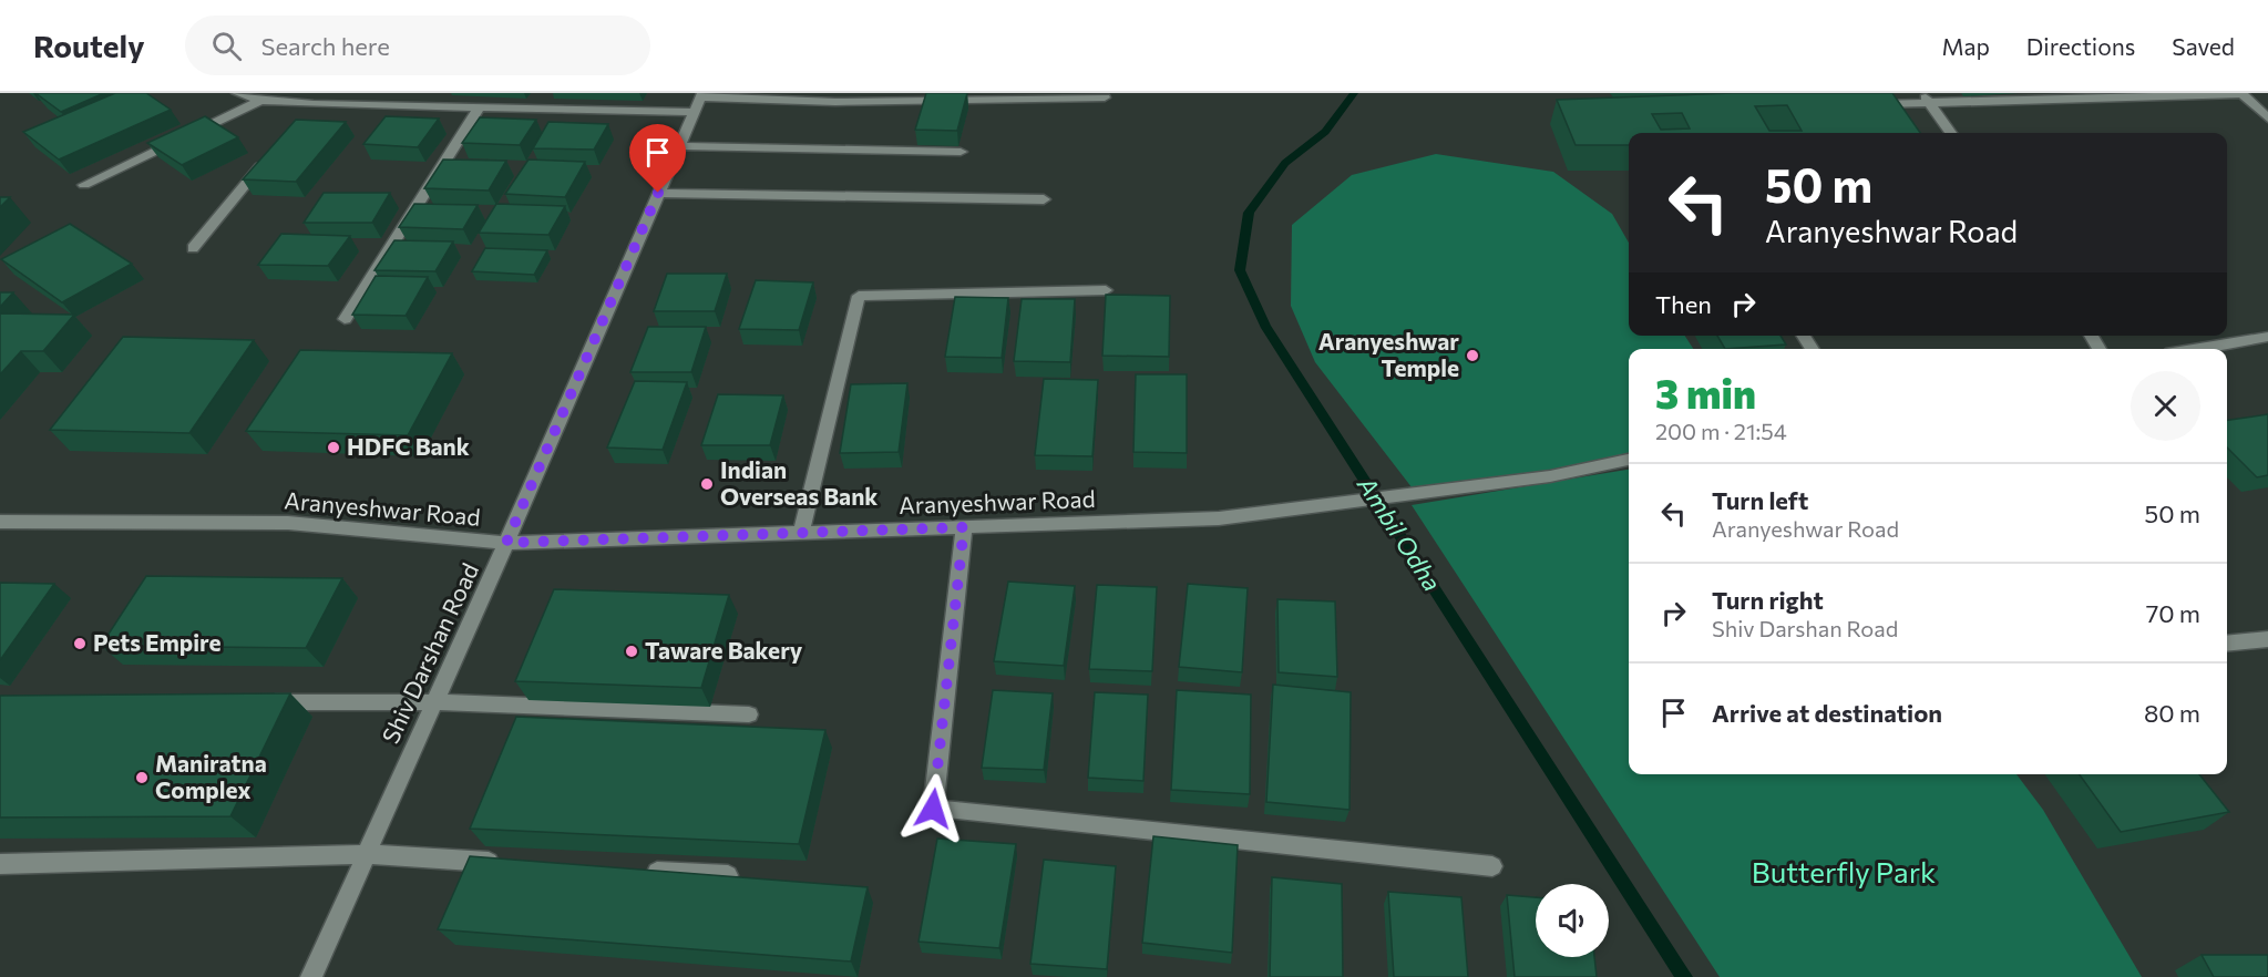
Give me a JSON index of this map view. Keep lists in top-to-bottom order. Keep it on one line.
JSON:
{"streets":{"street":["Aranyeshwar Road","Shiv Darshan Road"]},"crossings":[["Aranyeshwar Road","Shiv Darshan Road"]],"water":["Ambil Odha"],"parks":["Butterfly Park"],"places":["Aranyeshwar Temple","HDFC Bank","Indian Overseas Bank","Pets Empire","Taware Bakery","Maniratna Complex"],"page":{"header":"Routely","search":"Search here","nav":["Map","Directions","Saved"],"turn":["50 m","Aranyeshwar Road"],"then":"Then","heading":["3 min","200 m · 21:54"],"list":[{"name":"Turn left","note":"Aranyeshwar Road","value":"50 m"},{"name":"Turn right","note":"Shiv Darshan Road","value":"70 m"},{"name":"Arrive at destination","value":"80 m"}]}}
